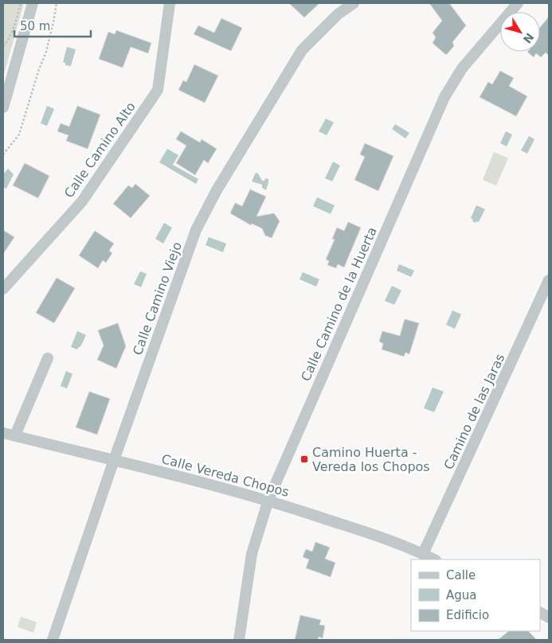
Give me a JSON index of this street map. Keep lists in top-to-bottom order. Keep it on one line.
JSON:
{"streets":{"street":["Calle Camino Alto","Calle Camino Viejo","Calle Camino de la Huerta","Camino de las Jaras","Calle Vereda Chopos"]},"crossings":[["Calle Camino Viejo","Calle Vereda Chopos"],["Calle Camino de la Huerta","Calle Vereda Chopos"],["Camino de las Jaras","Calle Vereda Chopos"]],"places":{"transit":["Camino Huerta - Vereda los Chopos"]},"legend":["Calle","Agua","Edificio"],"scale_bar":"50 m","north":"bottom right"}
